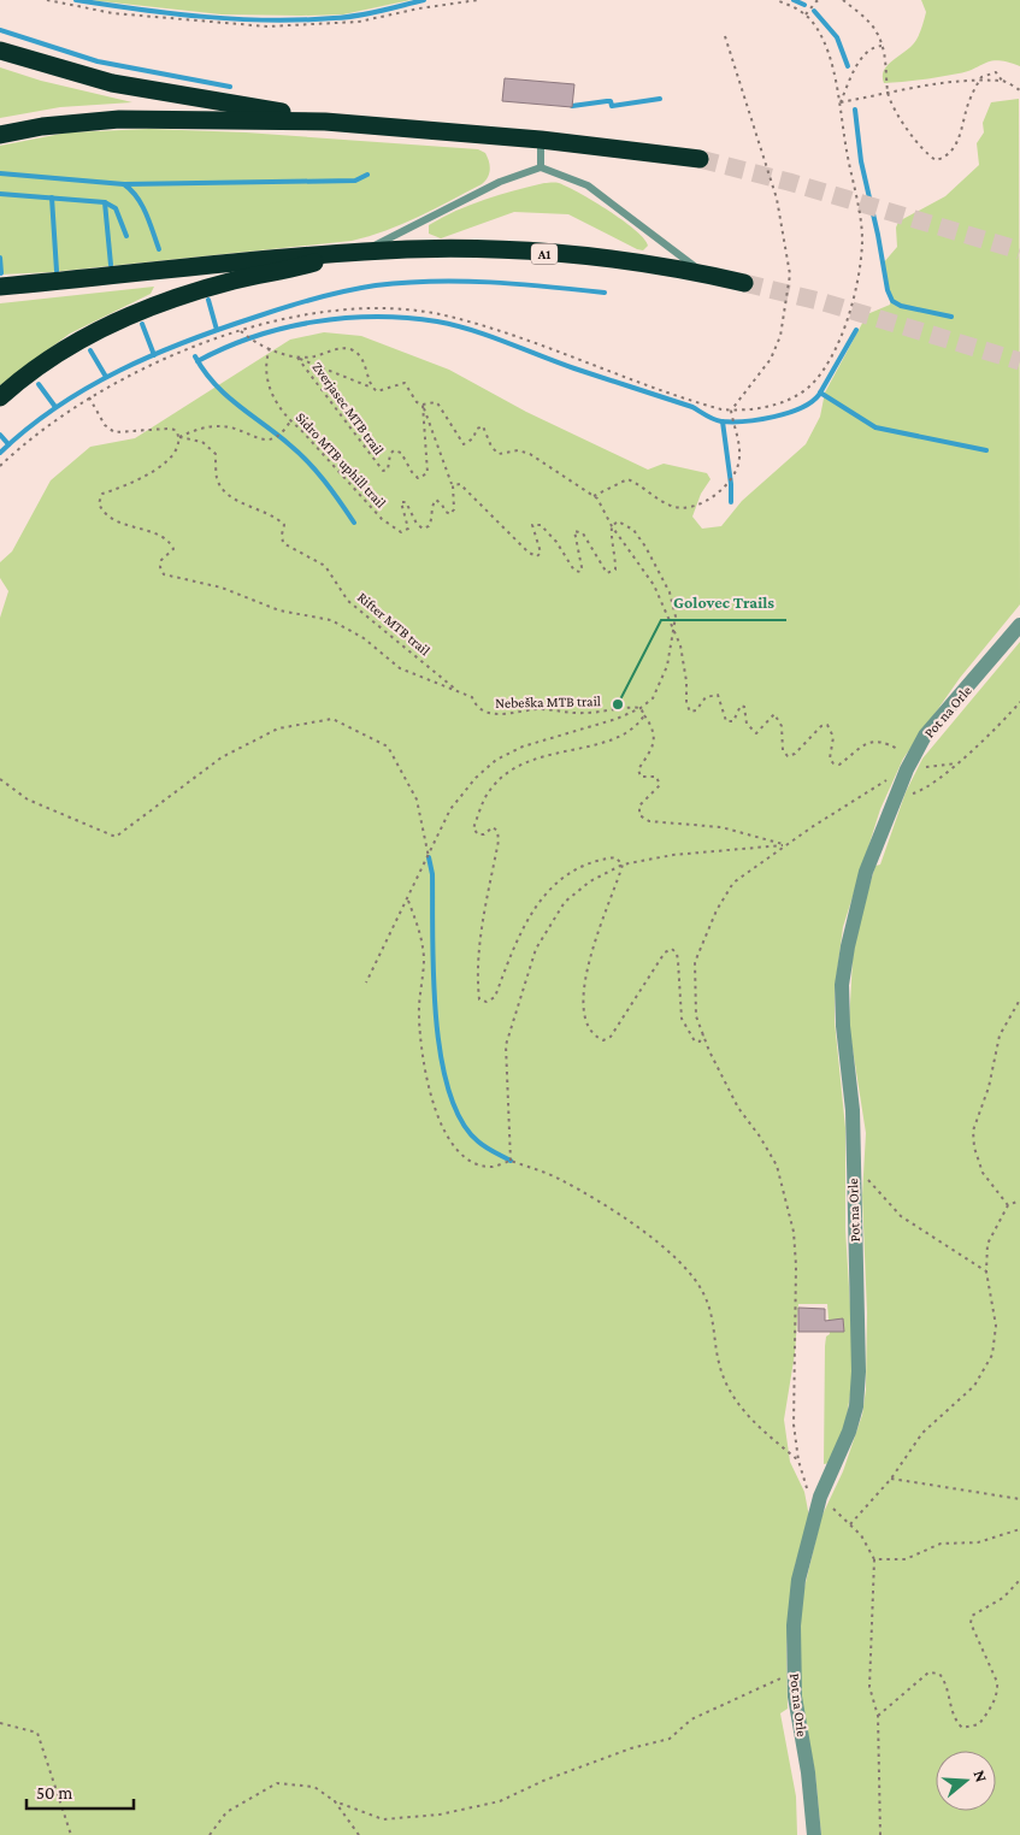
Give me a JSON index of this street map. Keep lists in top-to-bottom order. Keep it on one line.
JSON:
{"streets":{"highway":["A1"],"street":["Pot na Orle"],"path":["Zverjasec MTB trail","Sidro MTB uphill trail","Rifter MTB trail","Nebeška MTB trail"]},"crossings":[["Zverjasec MTB trail","Sidro MTB uphill trail"],["Rifter MTB trail","Nebeška MTB trail"]],"places":["Golovec Trails"],"scale_bar":"50 m","north":"right"}
